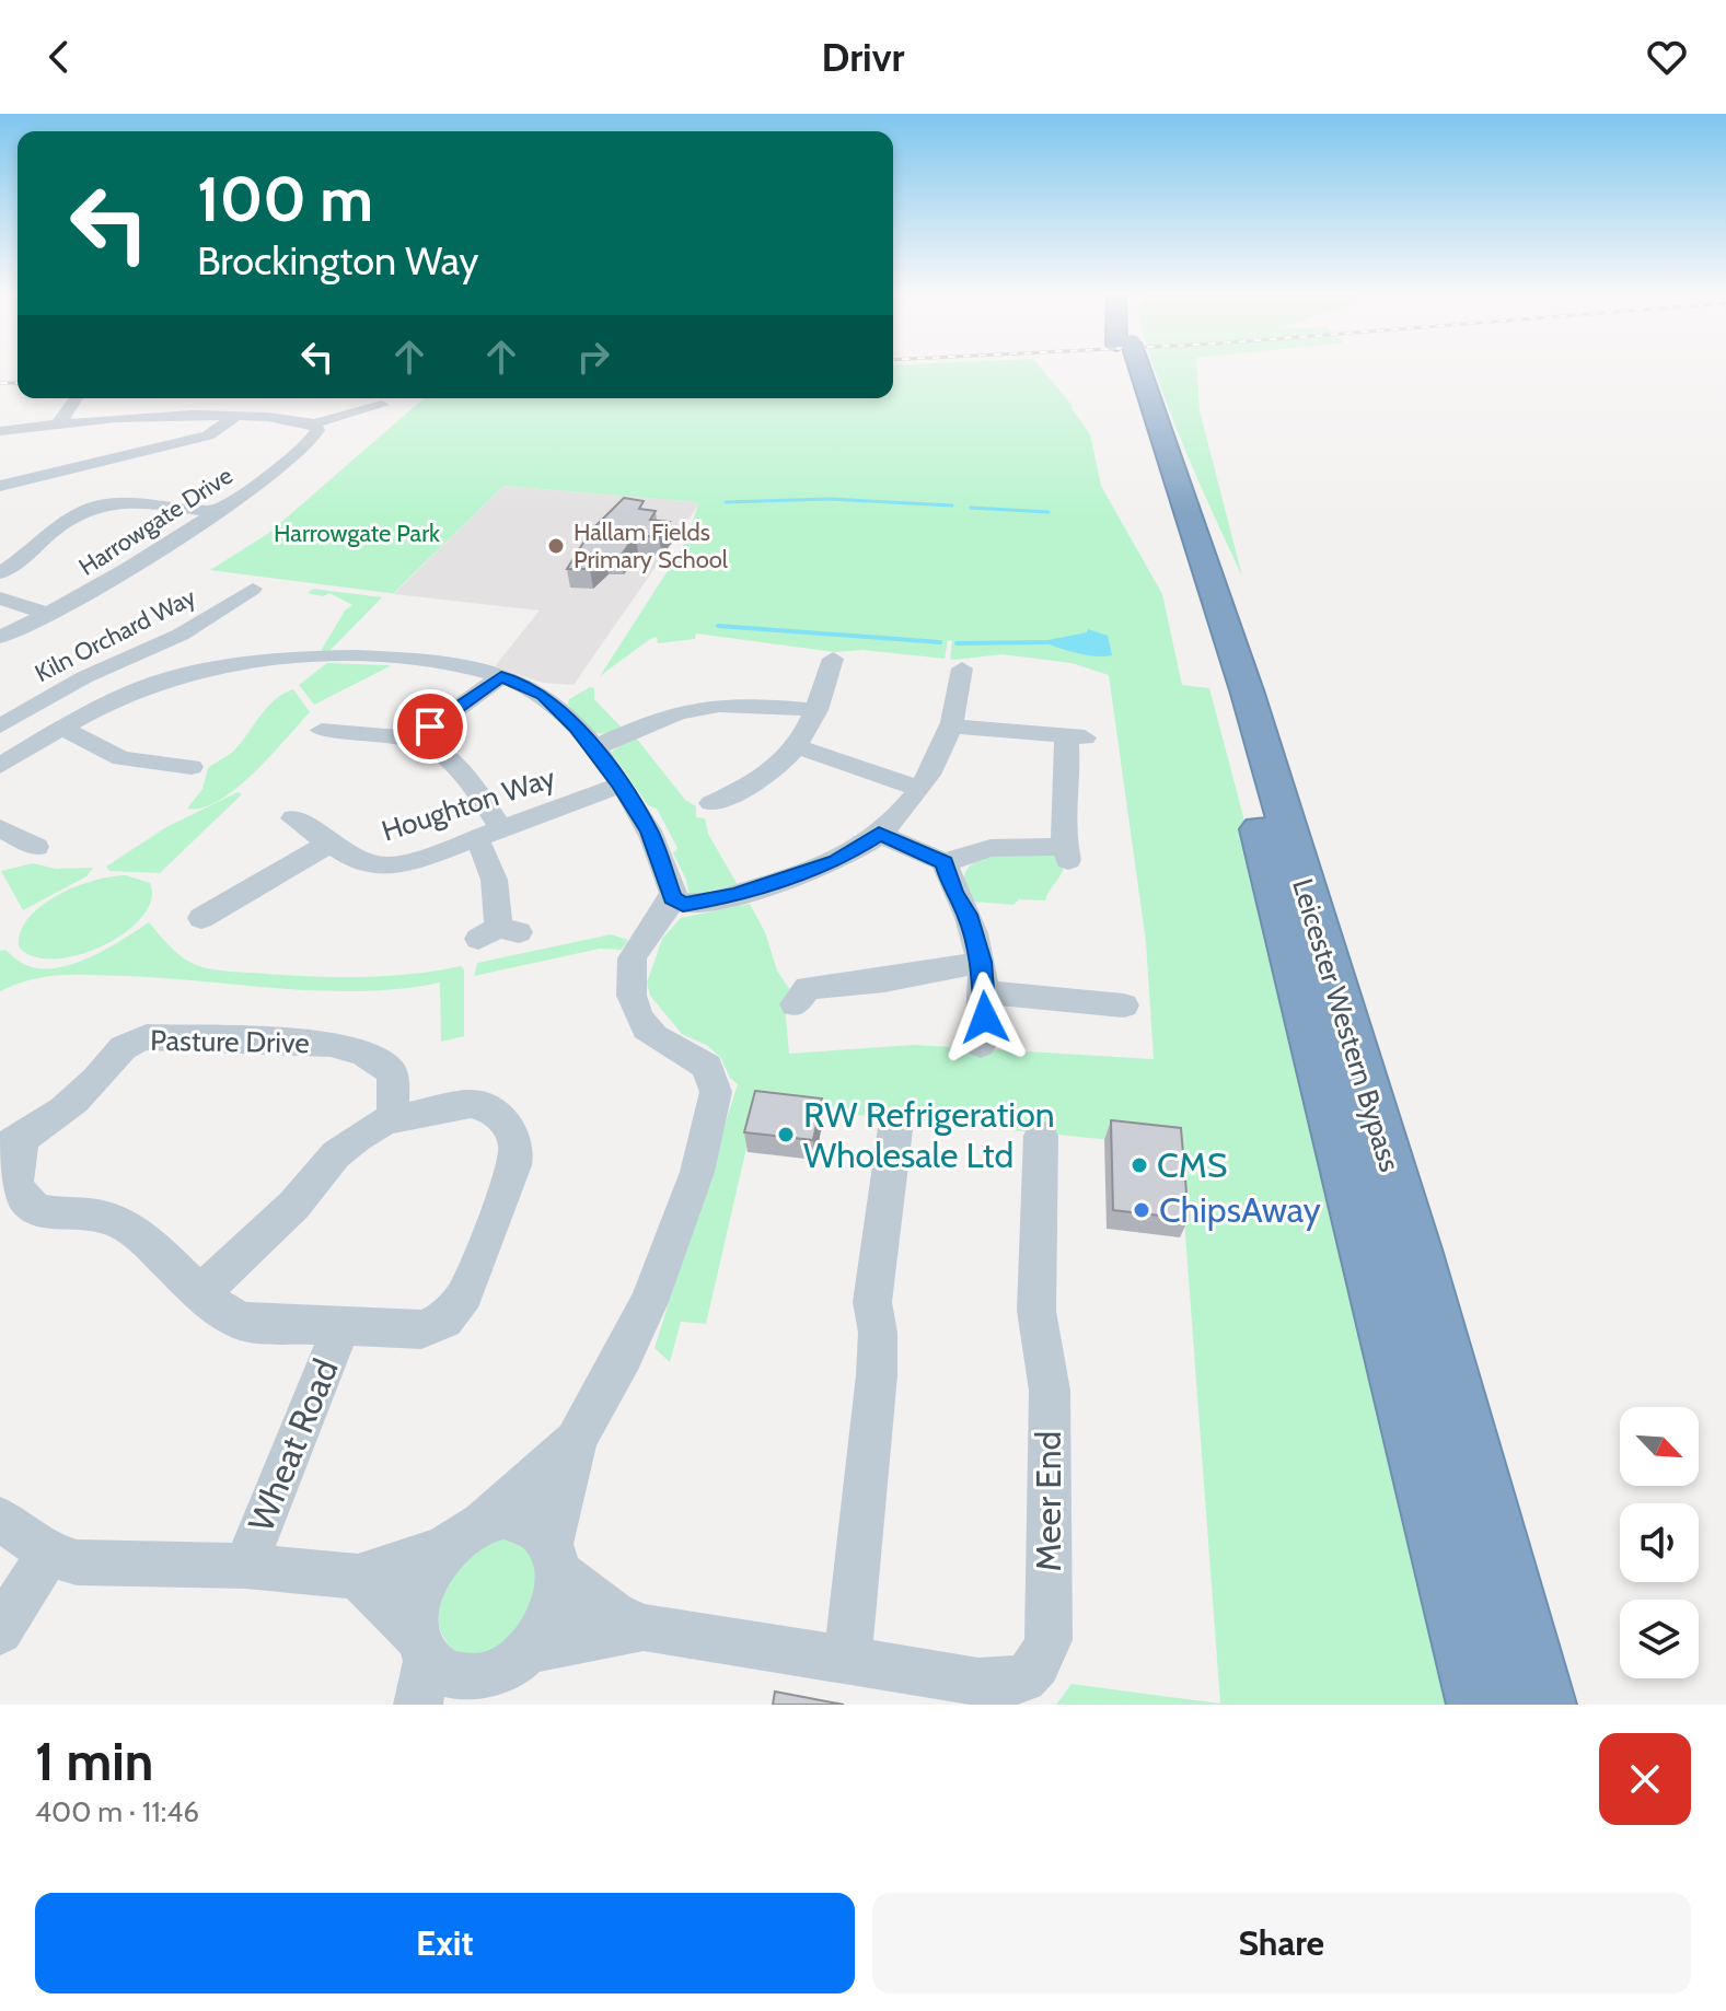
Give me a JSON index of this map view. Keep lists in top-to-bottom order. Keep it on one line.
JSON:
{"streets":{"highway":["Leicester Western Bypass"],"street":["Harrowgate Drive","Kiln Orchard Way","Houghton Way","Pasture Drive","Wheat Road","Meer End"]},"parks":["Harrowgate Park"],"places":["Hallam Fields Primary School","RW Refrigeration Wholesale Ltd","CMS","ChipsAway"],"north":"bottom right","page":{"header":"Drivr","turn":["100 m","Brockington Way"],"heading":["1 min","400 m · 11:46"],"buttons":["Exit","Share"]}}
